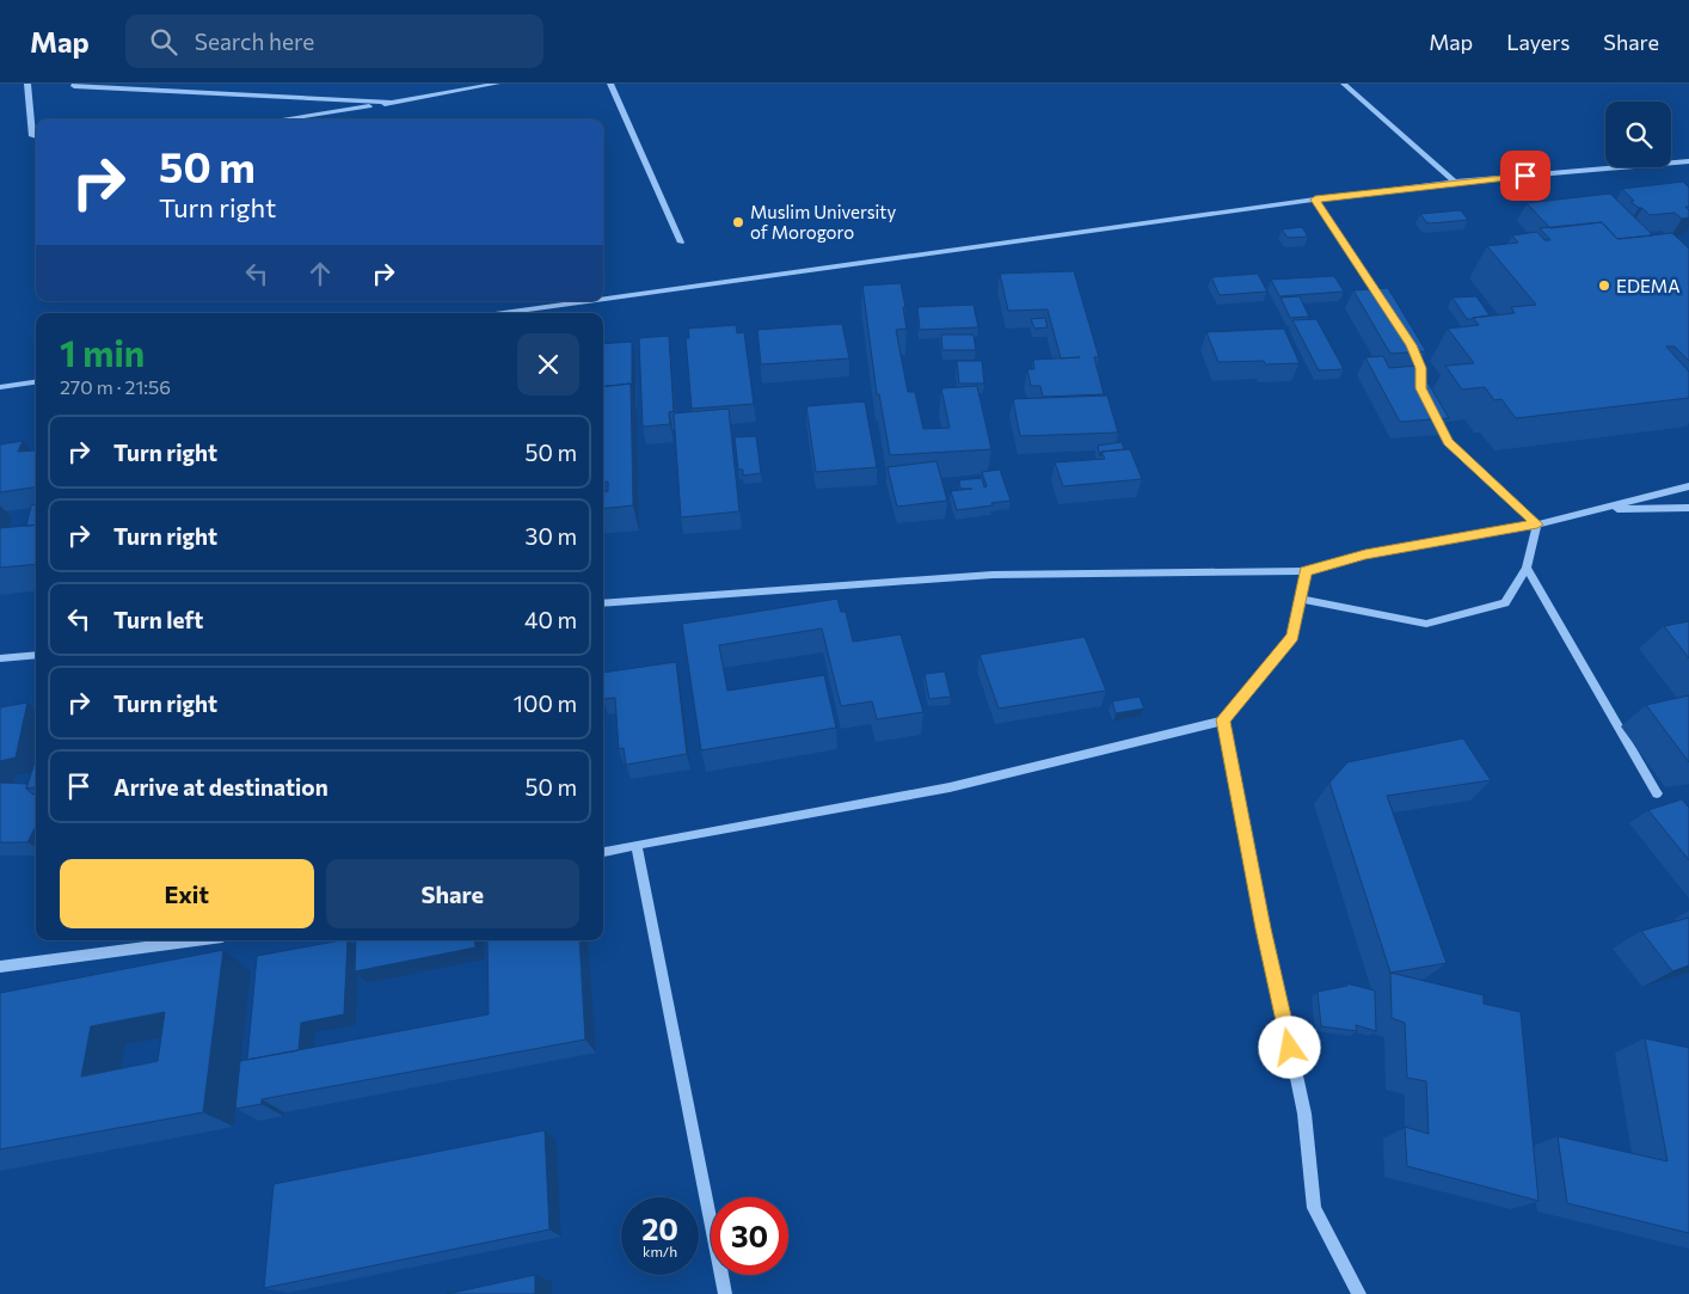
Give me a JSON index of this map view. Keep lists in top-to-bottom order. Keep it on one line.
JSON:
{"places":["Muslim University of Morogoro","EDEMA"],"page":{"header":"Map","search":"Search here","nav":["Map","Layers","Share"],"turn":["50 m","Turn right"],"heading":["1 min","270 m · 21:56"],"list":[{"name":"Turn right","value":"50 m"},{"name":"Turn right","value":"30 m"},{"name":"Turn left","value":"40 m"},{"name":"Turn right","value":"100 m"},{"name":"Arrive at destination","value":"50 m"}],"buttons":["Exit","Share"],"speed":"20 km/h","limit":"30"}}
